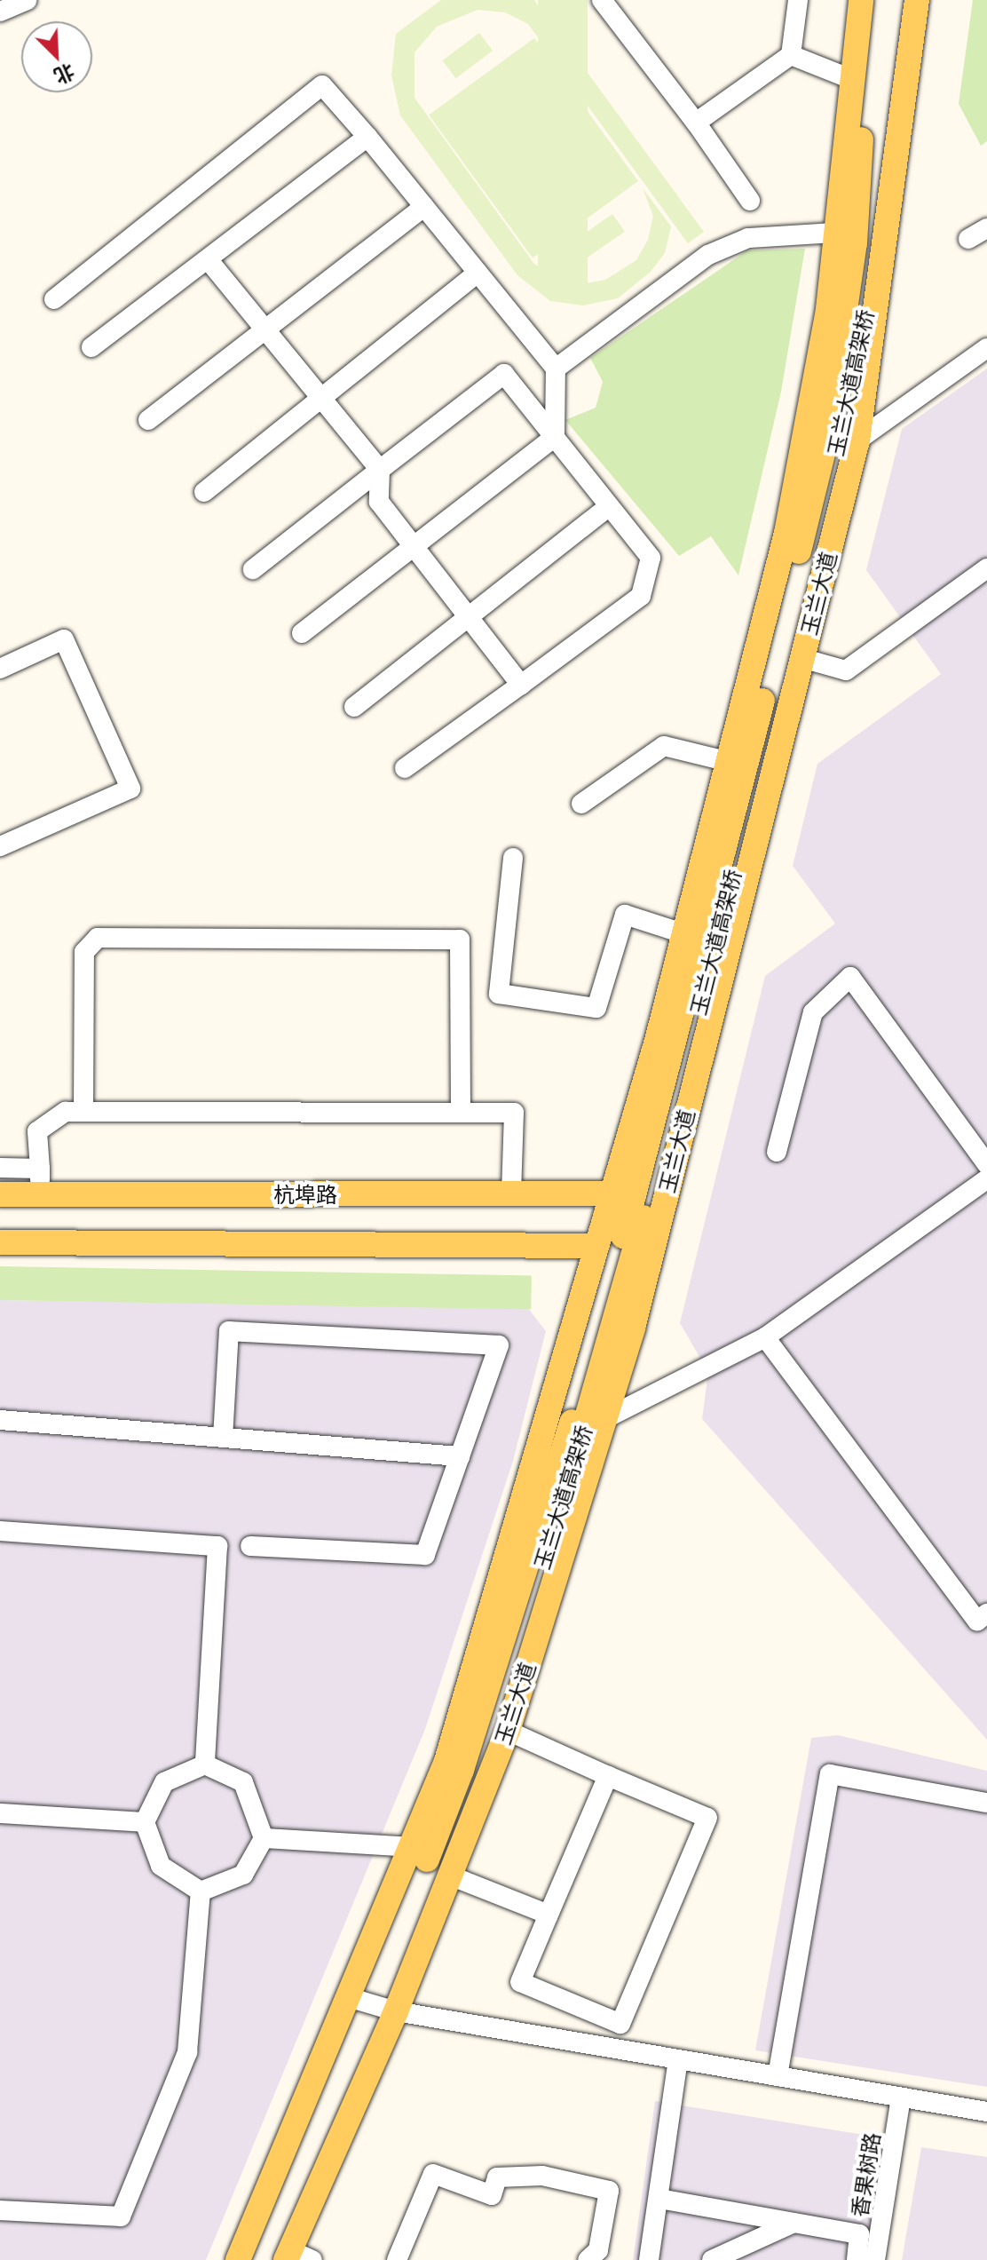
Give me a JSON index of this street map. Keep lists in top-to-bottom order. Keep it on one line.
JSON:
{"streets":{"main road":["玉兰大道高架桥","玉兰大道","杭埠路"],"street":["香果树路"]},"crossings":[["玉兰大道高架桥","玉兰大道"],["玉兰大道","杭埠路"]],"north":"bottom right"}
